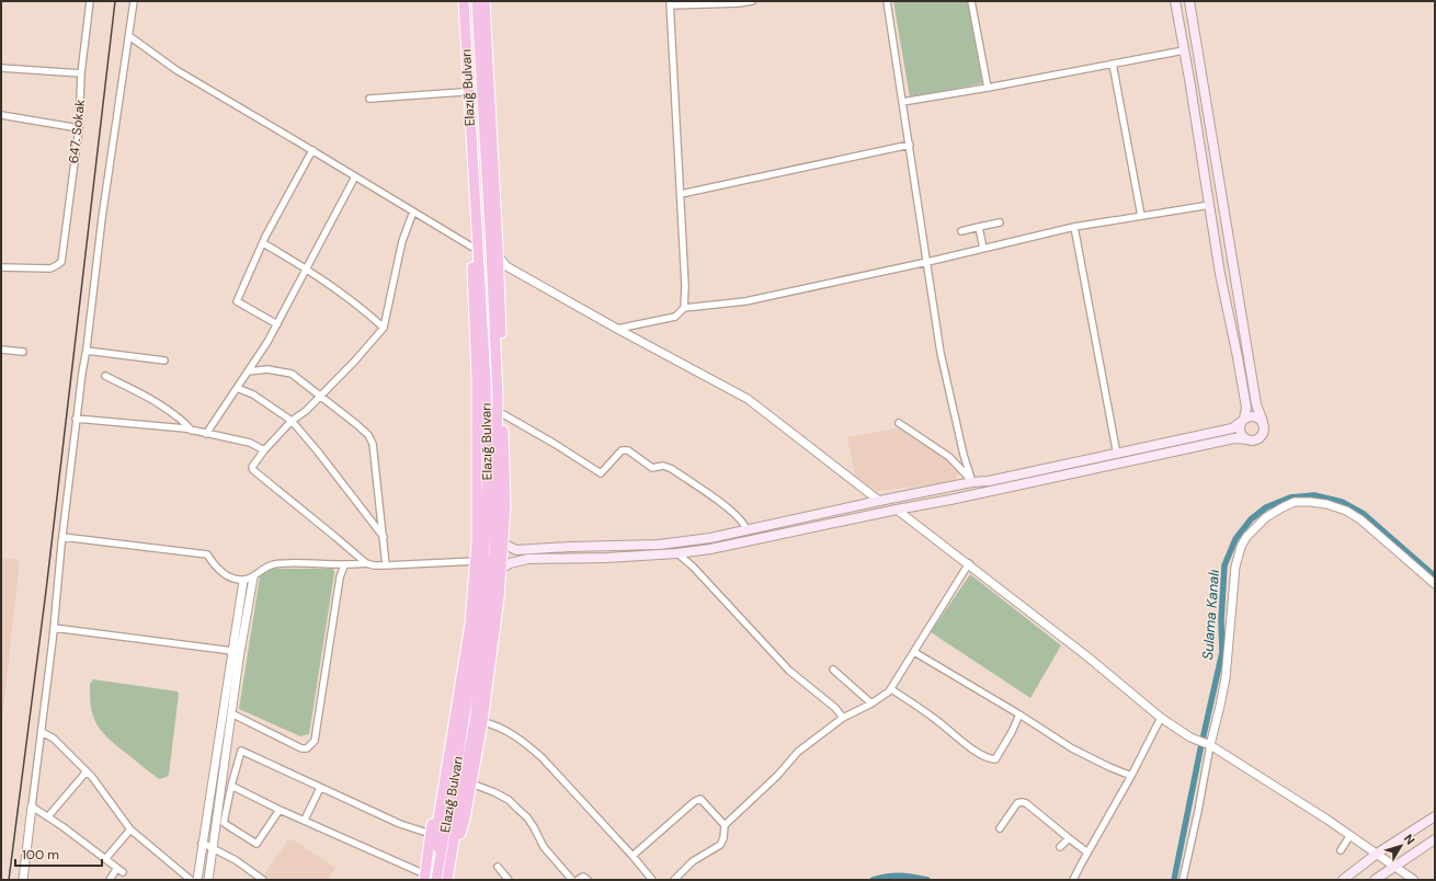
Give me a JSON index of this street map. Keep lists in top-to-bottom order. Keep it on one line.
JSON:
{"streets":{"highway":["Elazığ Bulvarı"],"street":["647. Sokak"]},"water":["Sulama Kanalı"],"scale_bar":"100 m","north":"top right"}
